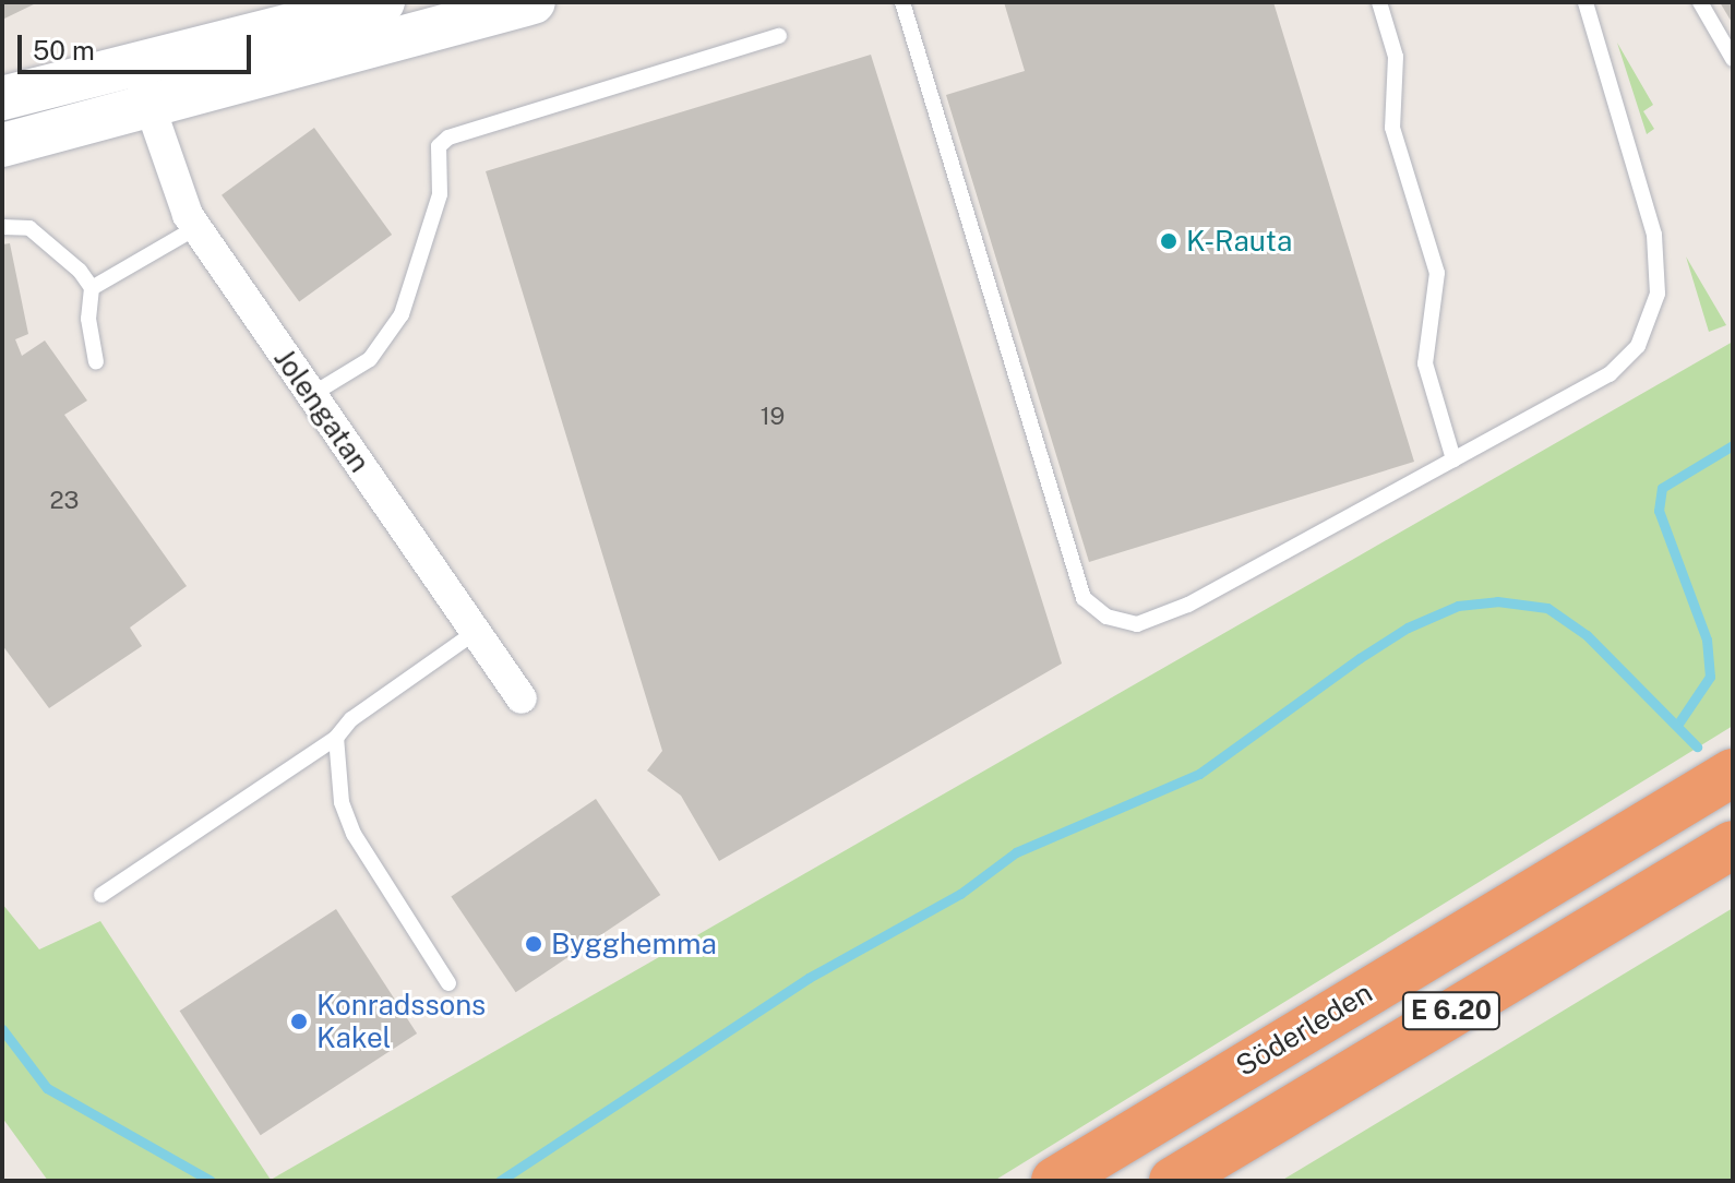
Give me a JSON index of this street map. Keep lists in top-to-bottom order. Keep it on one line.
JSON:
{"streets":{"highway":["E 6.20","Söderleden"],"street":["Jolengatan"]},"places":["K-Rauta","Bygghemma","Konradssons Kakel"],"house_numbers":["19","23"],"scale_bar":"50 m"}
